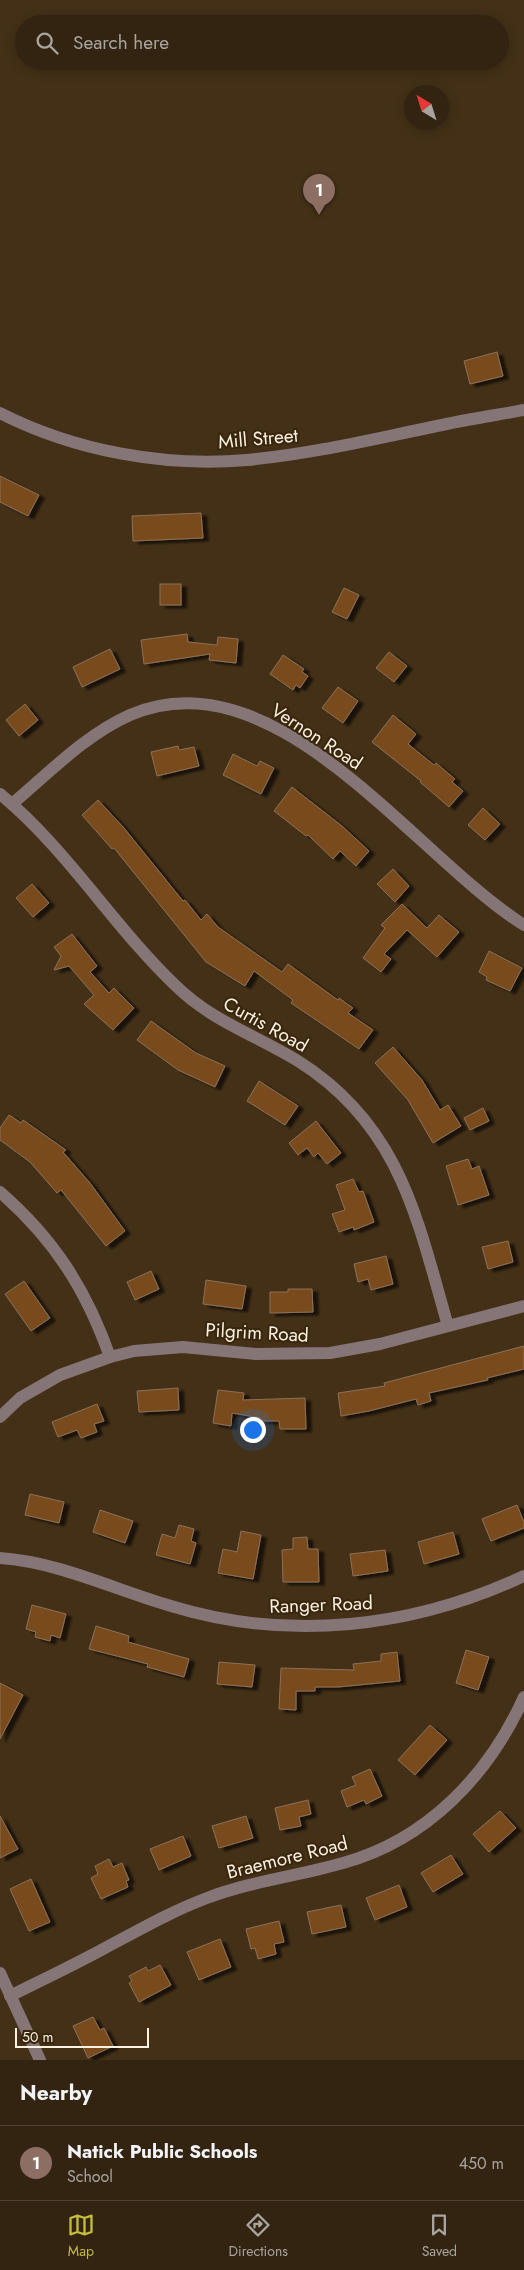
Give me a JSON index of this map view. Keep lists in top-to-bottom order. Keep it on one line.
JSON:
{"streets":{"street":["Mill Street","Vernon Road","Curtis Road","Pilgrim Road","Ranger Road","Braemore Road"]},"crossings":[["Vernon Road","Curtis Road"],["Curtis Road","Pilgrim Road"]],"scale_bar":"50 m","north":"top left","page":{"search":"Search here","pins":"1","scale":"50 m","heading":"Nearby","list":[{"mark":"1","name":"Natick Public Schools","note":"School","value":"450 m"}],"nav":["Map","Directions","Saved"]}}
